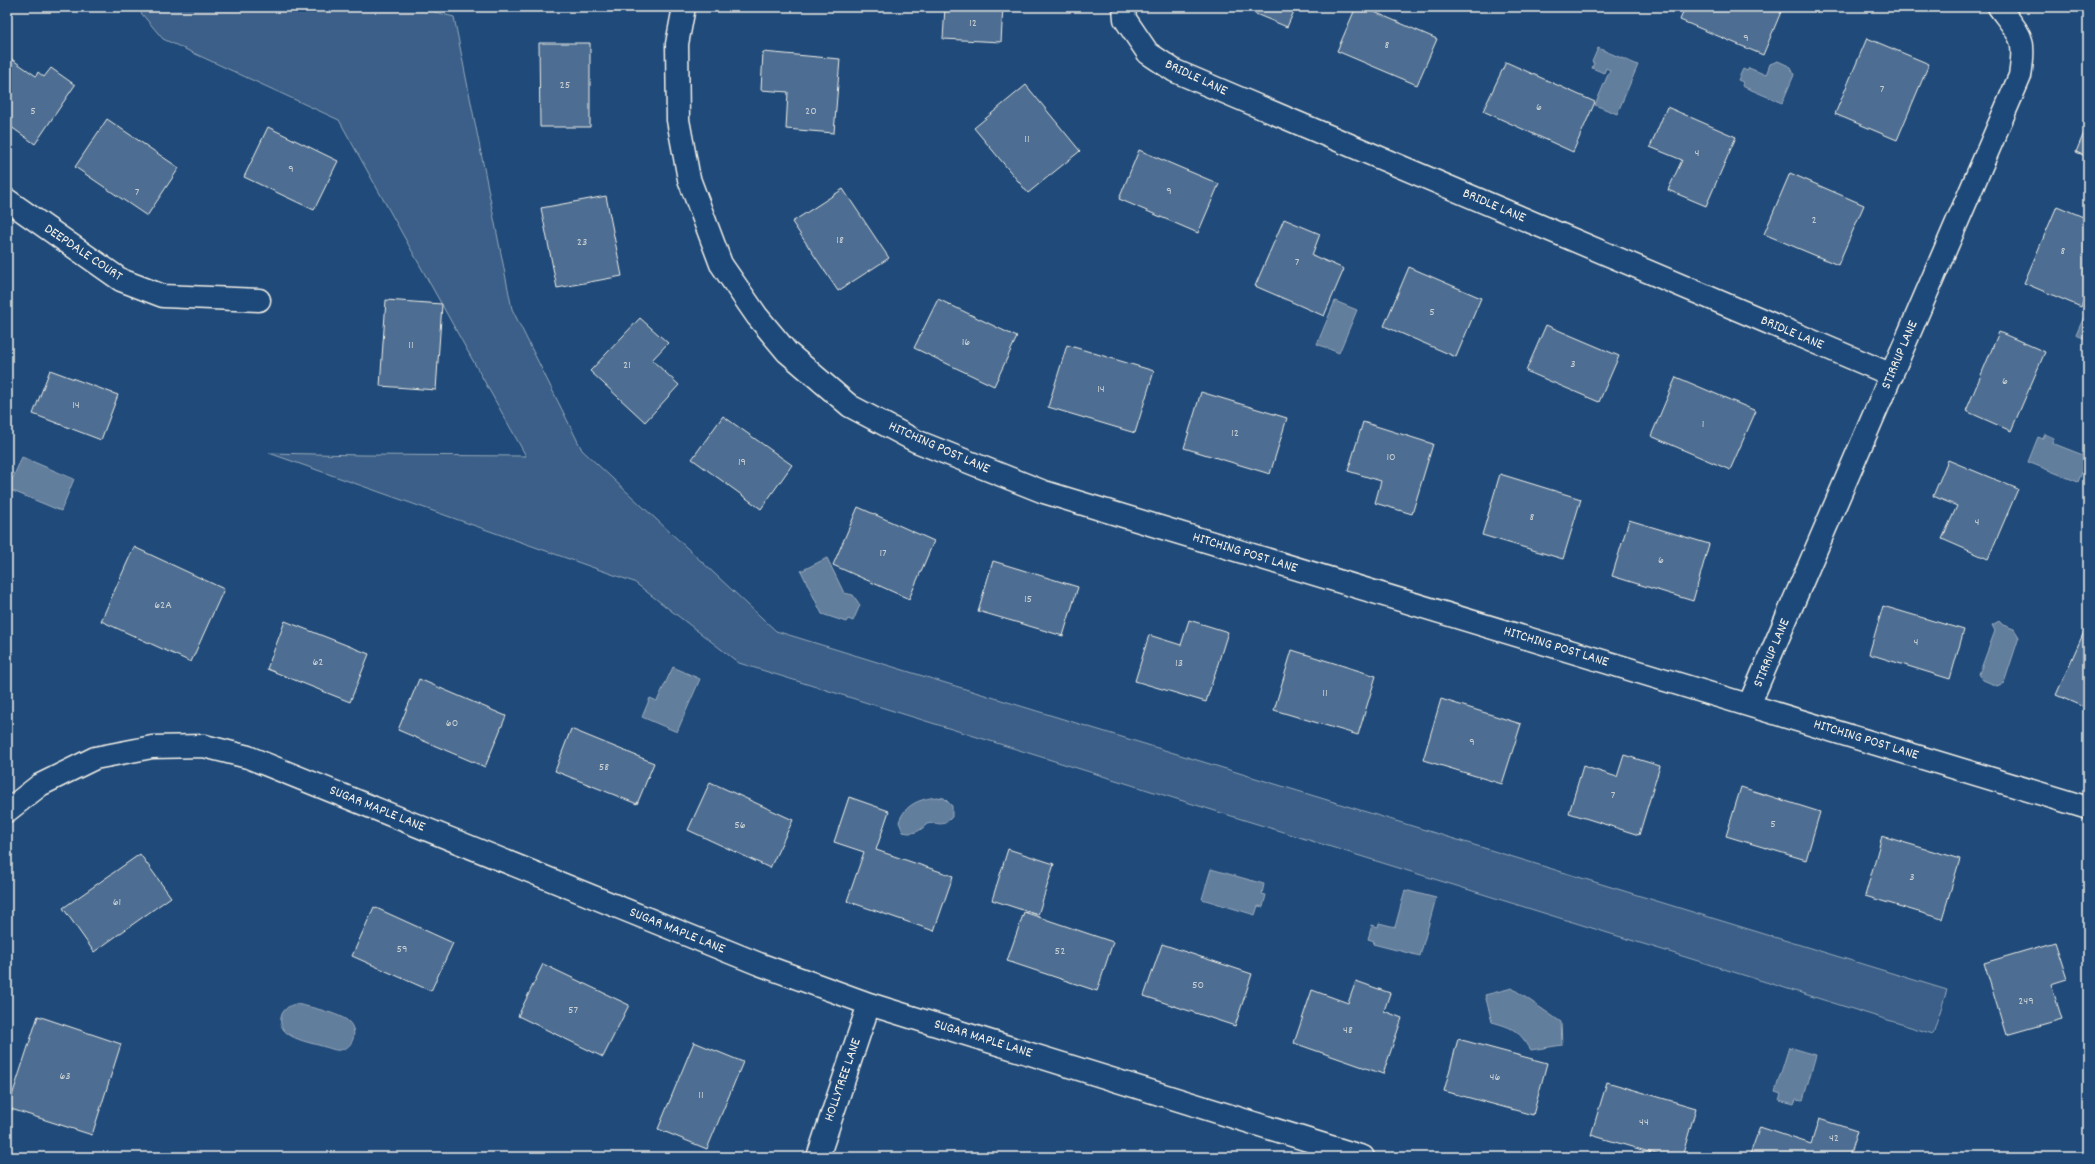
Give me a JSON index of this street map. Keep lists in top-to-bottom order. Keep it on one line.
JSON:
{"streets":{"street":["BRIDLE LANE","DEEPDALE COURT","STIRRUP LANE","HITCHING POST LANE","SUGAR MAPLE LANE","HOLLYTREE LANE"]},"crossings":[["BRIDLE LANE","STIRRUP LANE"],["STIRRUP LANE","HITCHING POST LANE"],["SUGAR MAPLE LANE","HOLLYTREE LANE"]],"house_numbers":["12","9","8","25","7","6","5","20","11","4","9","9","7","2","18","23","8","7","5","16","11","3","21","6","14","14","1","12","10","19","8","4","17","6","15","62A","4","62","13","11","60","9","58","7","5","56","3","61","59","52","50","249","57","48","63","46","11","44","42"]}
